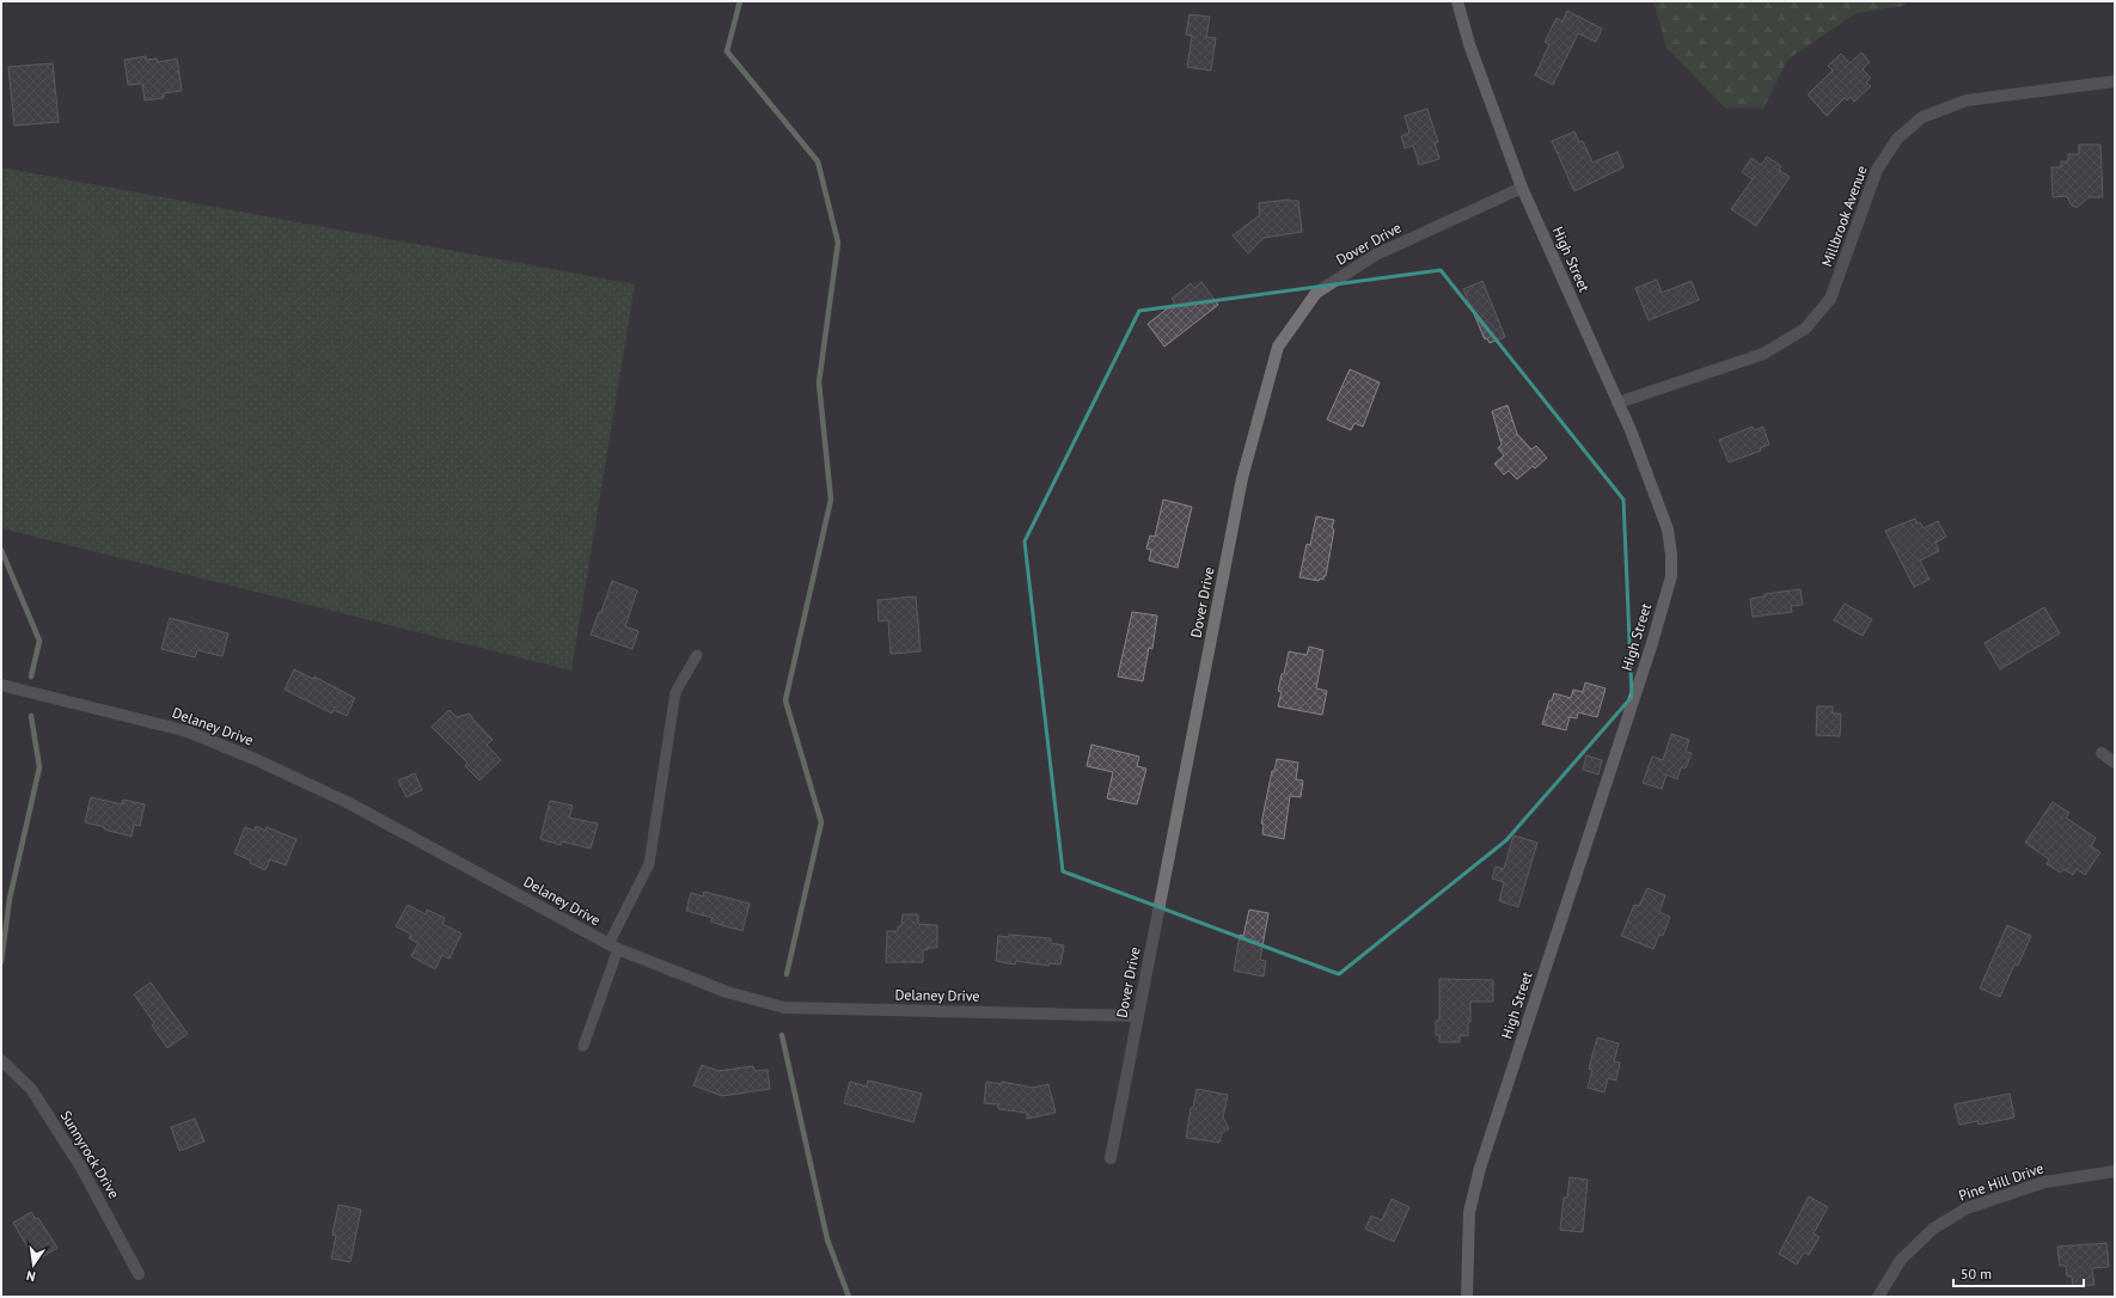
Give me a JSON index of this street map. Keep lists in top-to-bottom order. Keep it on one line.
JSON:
{"streets":{"street":["Millbrook Avenue","Dover Drive","High Street","Delaney Drive","Sunnyrock Drive","Pine Hill Drive"]},"crossings":[["Millbrook Avenue","High Street"],["Dover Drive","High Street"],["Dover Drive","Delaney Drive"]],"scale_bar":"50 m","north":"bottom"}
